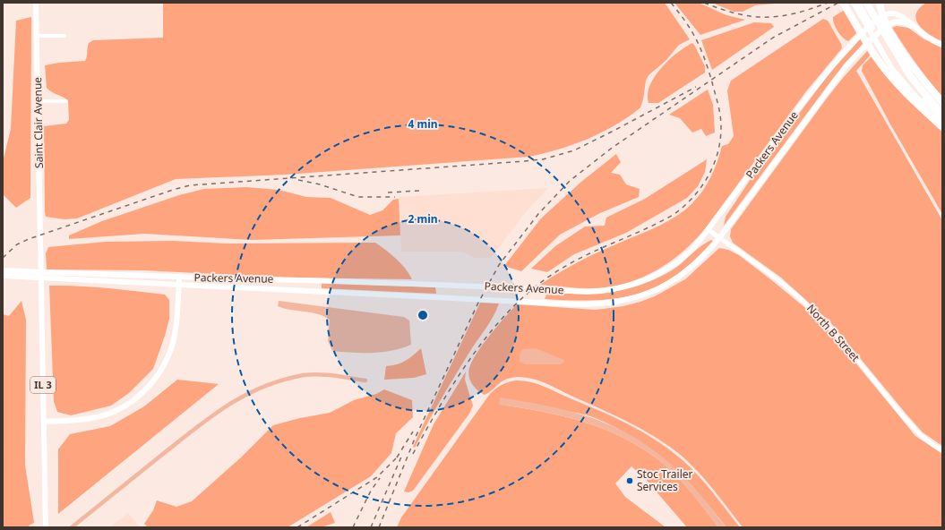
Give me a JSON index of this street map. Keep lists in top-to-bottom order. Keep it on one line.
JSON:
{"streets":{"main road":["Saint Clair Avenue","Packers Avenue","IL 3"],"street":["North B Street"]},"crossings":[["Saint Clair Avenue","IL 3"],["Packers Avenue","North B Street"]],"places":["Stoc Trailer Services"],"rings":["4 min","2 min"]}
